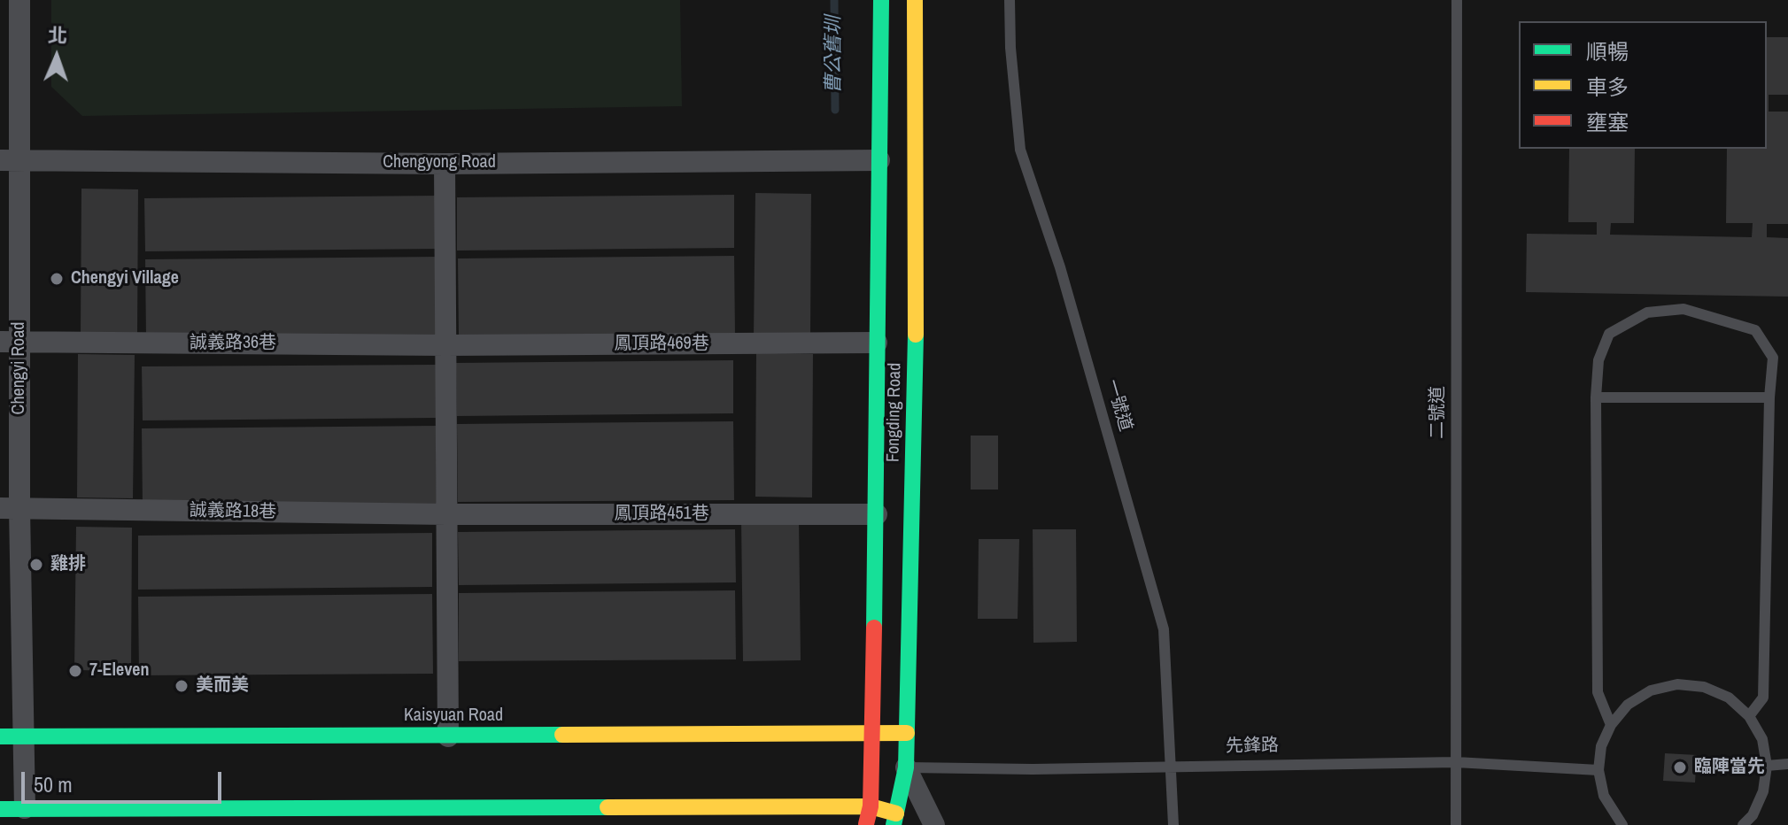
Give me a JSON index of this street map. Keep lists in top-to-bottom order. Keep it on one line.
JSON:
{"streets":{"street":["Chengyong Road","誠義路36巷","鳳頂路469巷","Chengyi Road","Fongding Road","誠義路18巷","鳳頂路451巷","Kaisyuan Road"],"lane":["一號道","二號道","先鋒路"]},"crossings":[["Chengyong Road","Chengyi Road"],["Chengyong Road","Fongding Road"],["誠義路36巷","鳳頂路469巷"],["誠義路36巷","Chengyi Road"],["鳳頂路469巷","Fongding Road"],["Chengyi Road","誠義路18巷"],["Chengyi Road","Kaisyuan Road"],["一號道","先鋒路"],["Fongding Road","鳳頂路451巷"],["Fongding Road","Kaisyuan Road"],["Fongding Road","先鋒路"],["二號道","先鋒路"],["誠義路18巷","鳳頂路451巷"]],"water":["曹公舊圳"],"places":["Chengyi Village","雞排","7-Eleven","美而美","臨陣當先"],"legend":["順暢","車多","壅塞"],"scale_bar":"50 m","north":"top"}
